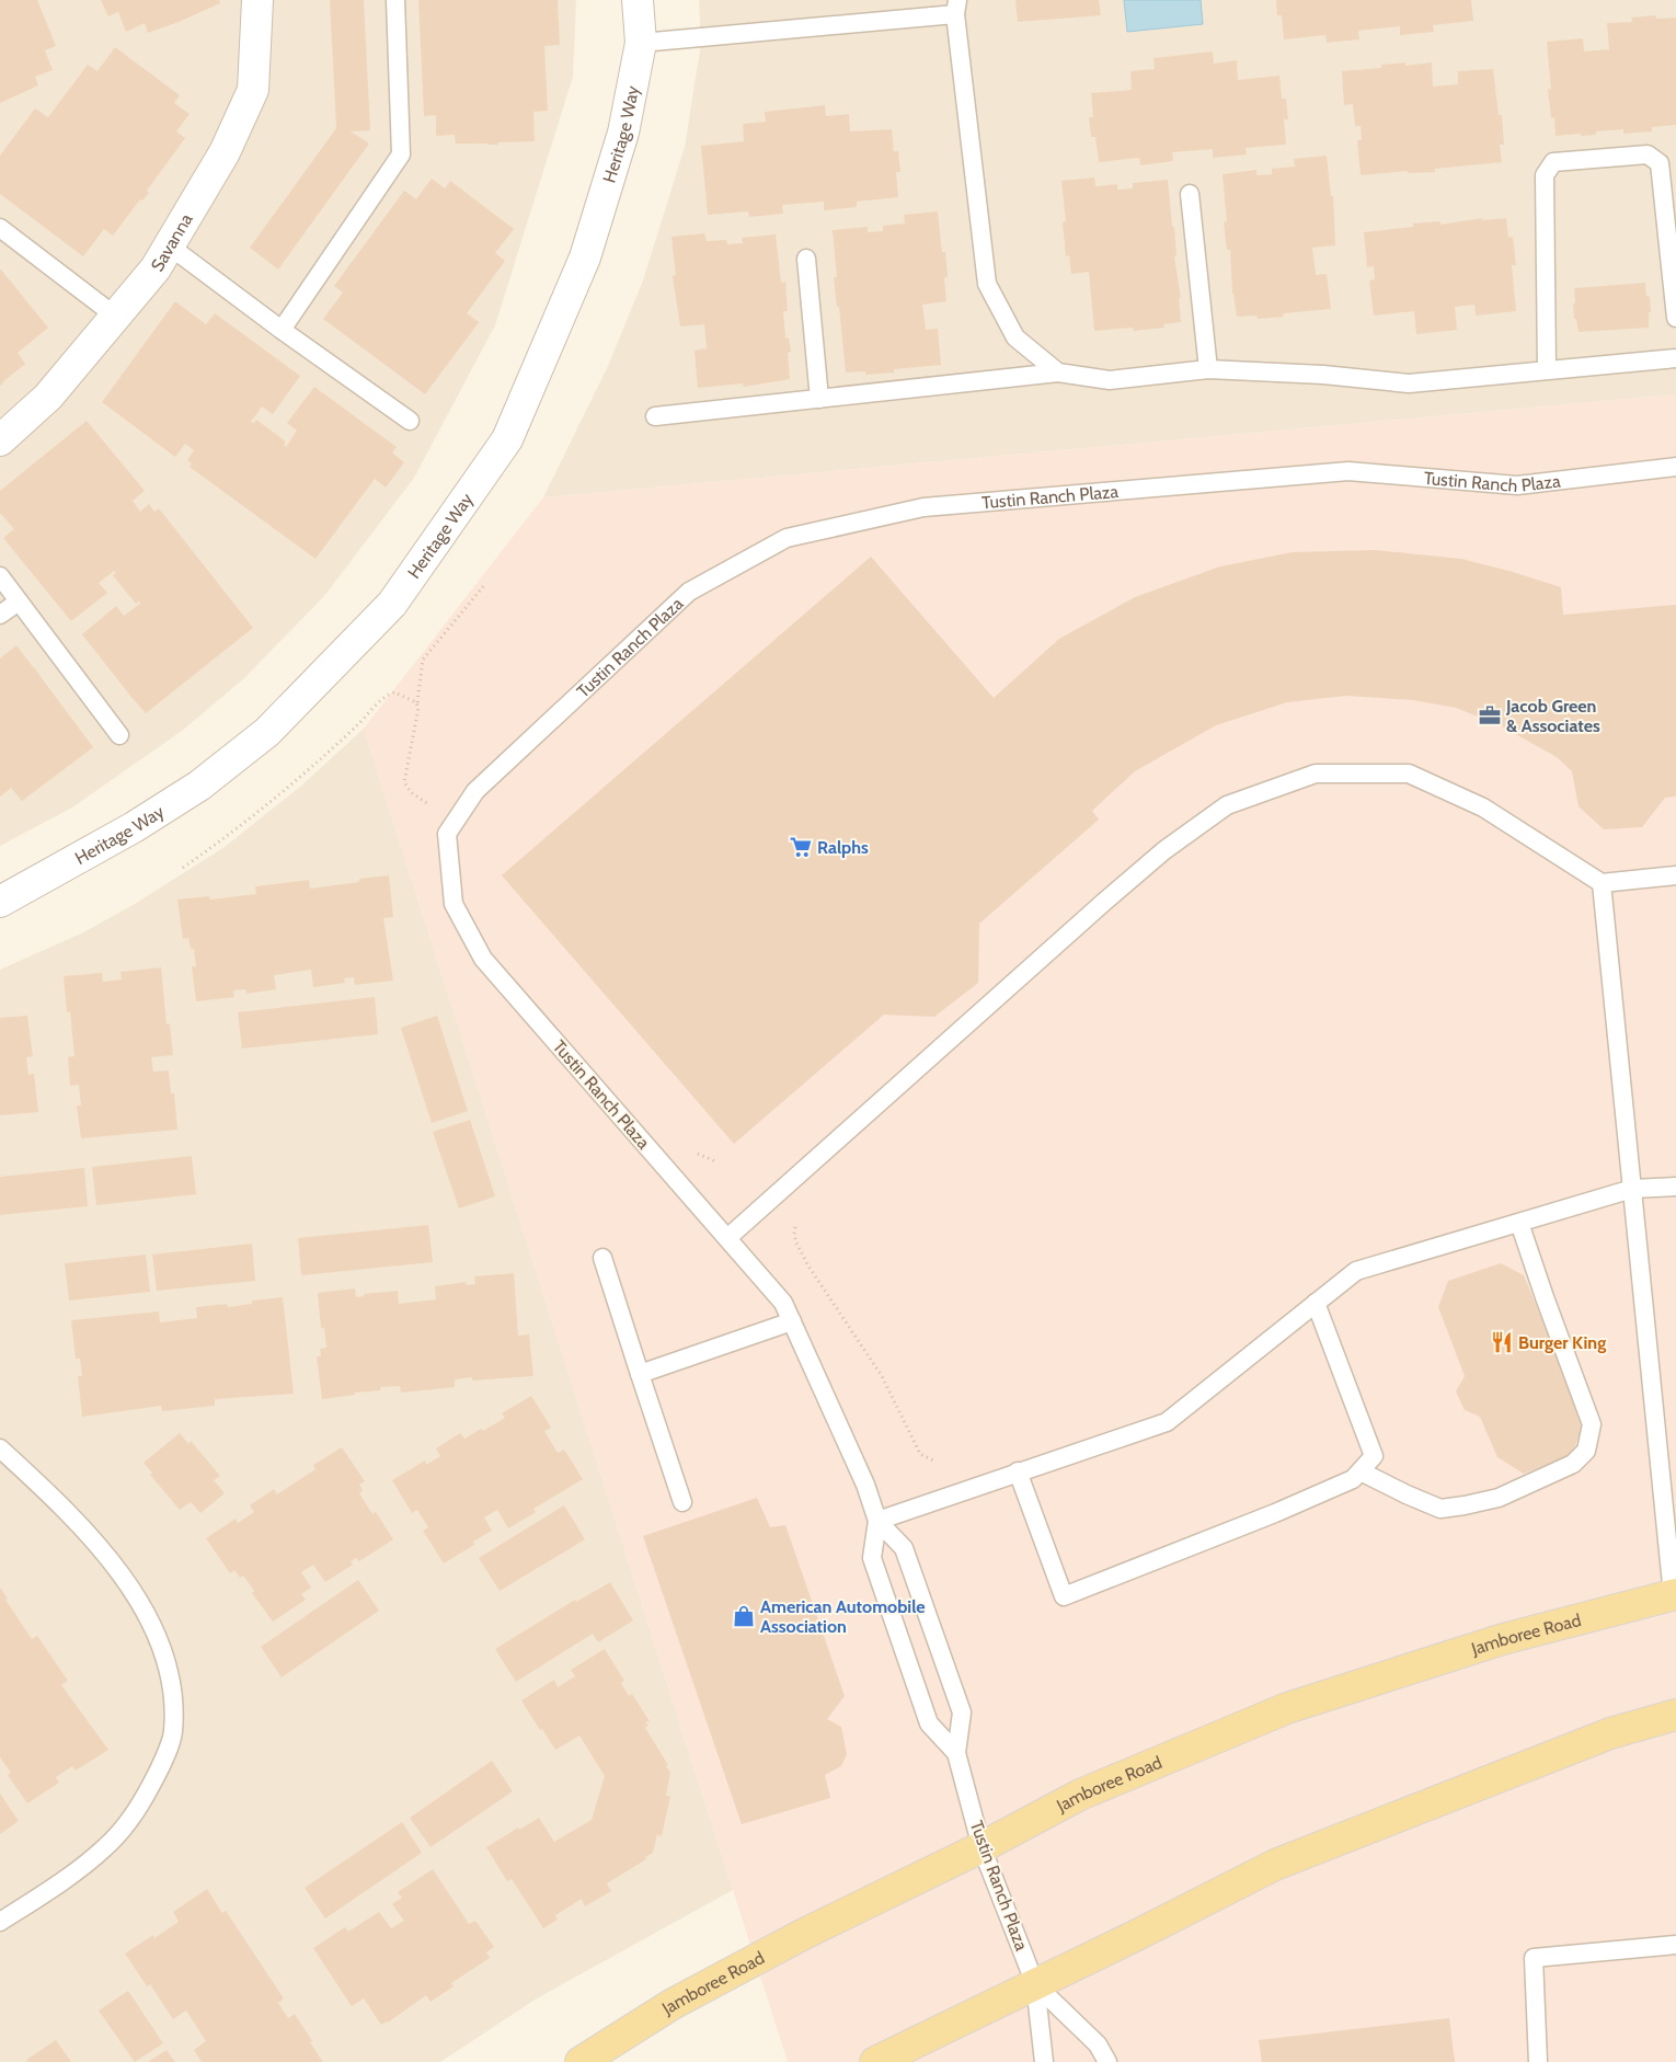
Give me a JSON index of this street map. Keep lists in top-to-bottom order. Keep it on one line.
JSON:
{"streets":{"main road":["Jamboree Road"],"street":["Heritage Way","Savanna"],"lane":["Tustin Ranch Plaza"]},"crossings":[["Tustin Ranch Plaza","Jamboree Road"]],"places":{"office":["Jacob Green & Associates"],"supermarket":["Ralphs"],"restaurant":["Burger King"],"shop":["American Automobile Association"]}}
